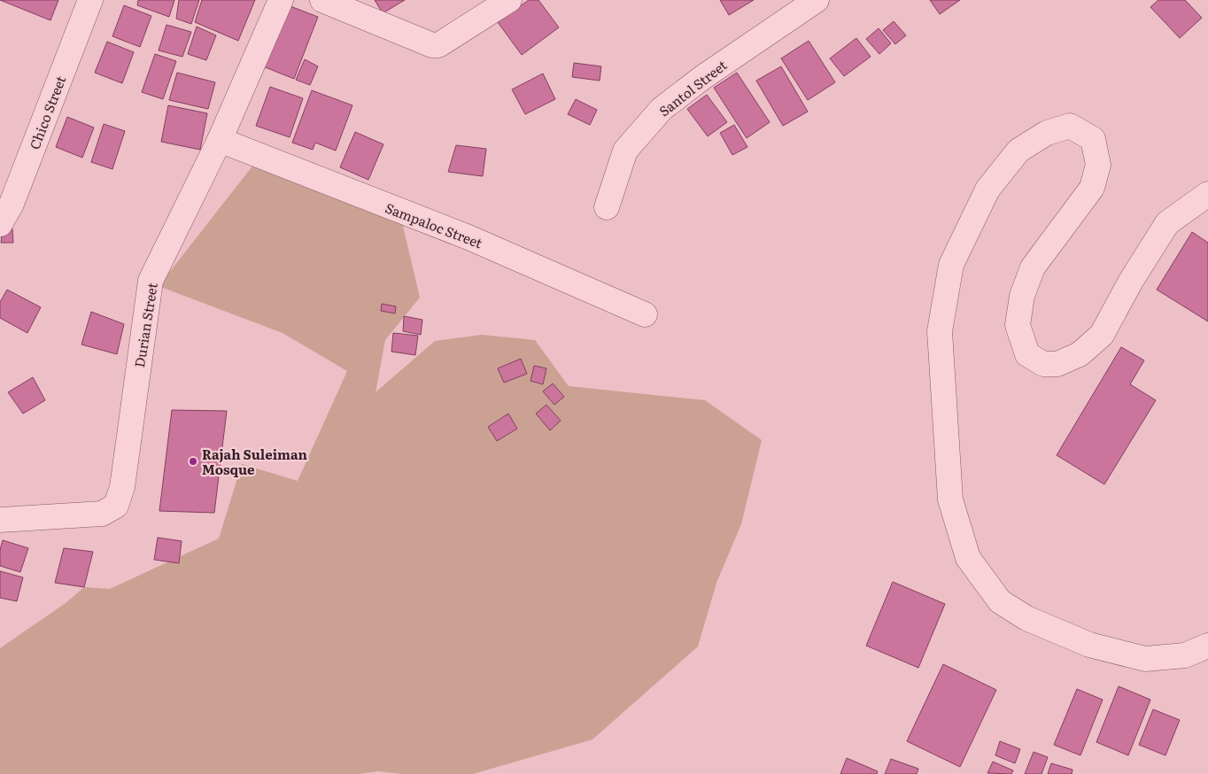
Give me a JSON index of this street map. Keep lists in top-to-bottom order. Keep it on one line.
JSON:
{"streets":{"street":["Santol Street","Chico Street","Sampaloc Street","Durian Street"]},"crossings":[["Sampaloc Street","Durian Street"]],"places":["Rajah Suleiman Mosque"]}
